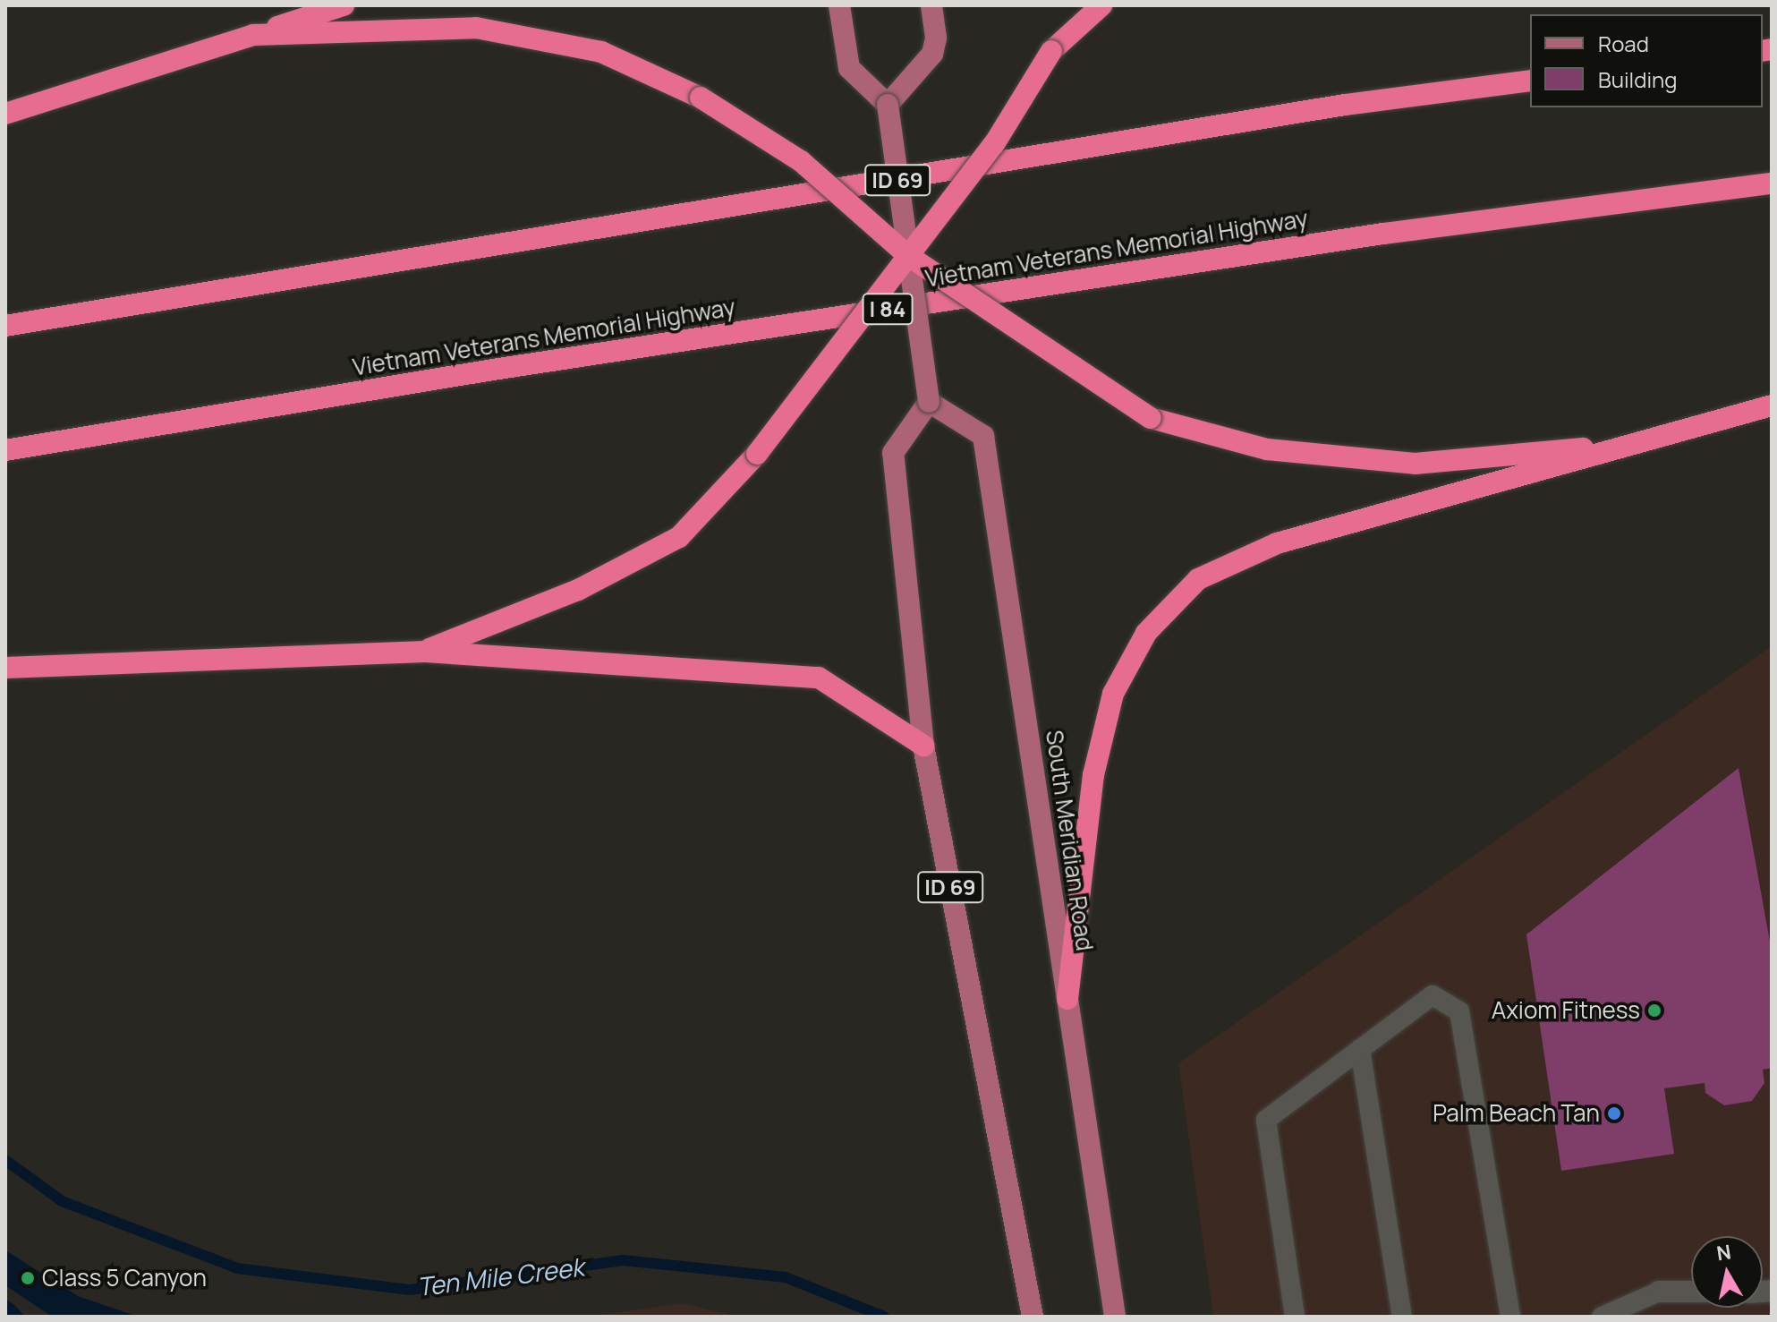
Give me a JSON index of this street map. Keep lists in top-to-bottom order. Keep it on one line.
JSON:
{"streets":{"highway":["Vietnam Veterans Memorial Highway","I 84"],"main road":["ID 69","South Meridian Road"]},"crossings":[["ID 69","South Meridian Road"]],"water":["Ten Mile Creek"],"places":["Axiom Fitness","Palm Beach Tan","Class 5 Canyon"],"legend":["Road","Building"],"north":"top"}
